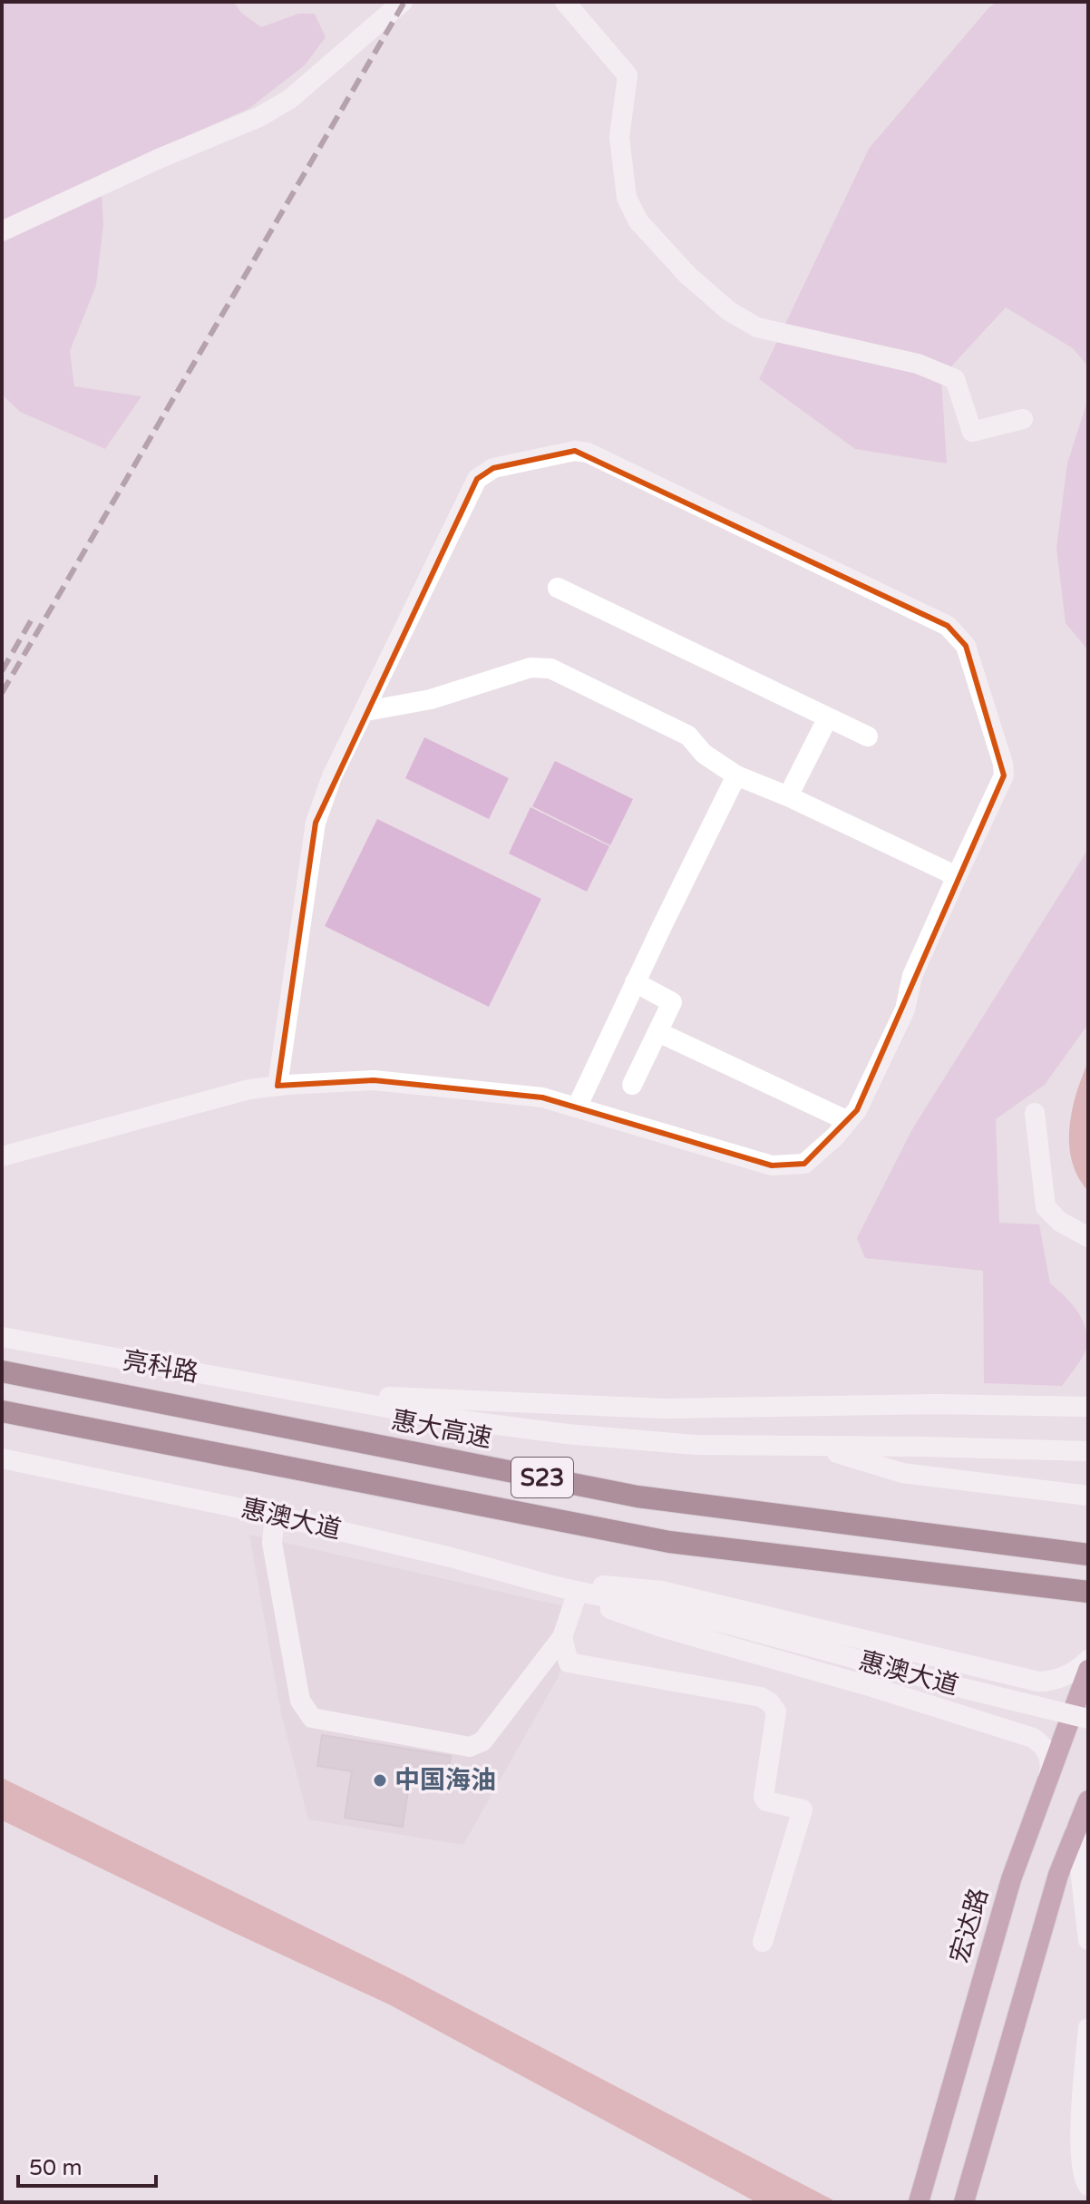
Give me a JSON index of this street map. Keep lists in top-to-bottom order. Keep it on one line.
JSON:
{"streets":{"highway":["惠大高速","S23"],"main road":["宏达路"],"street":["亮科路","惠澳大道"]},"places":["中国海油"],"scale_bar":"50 m"}
